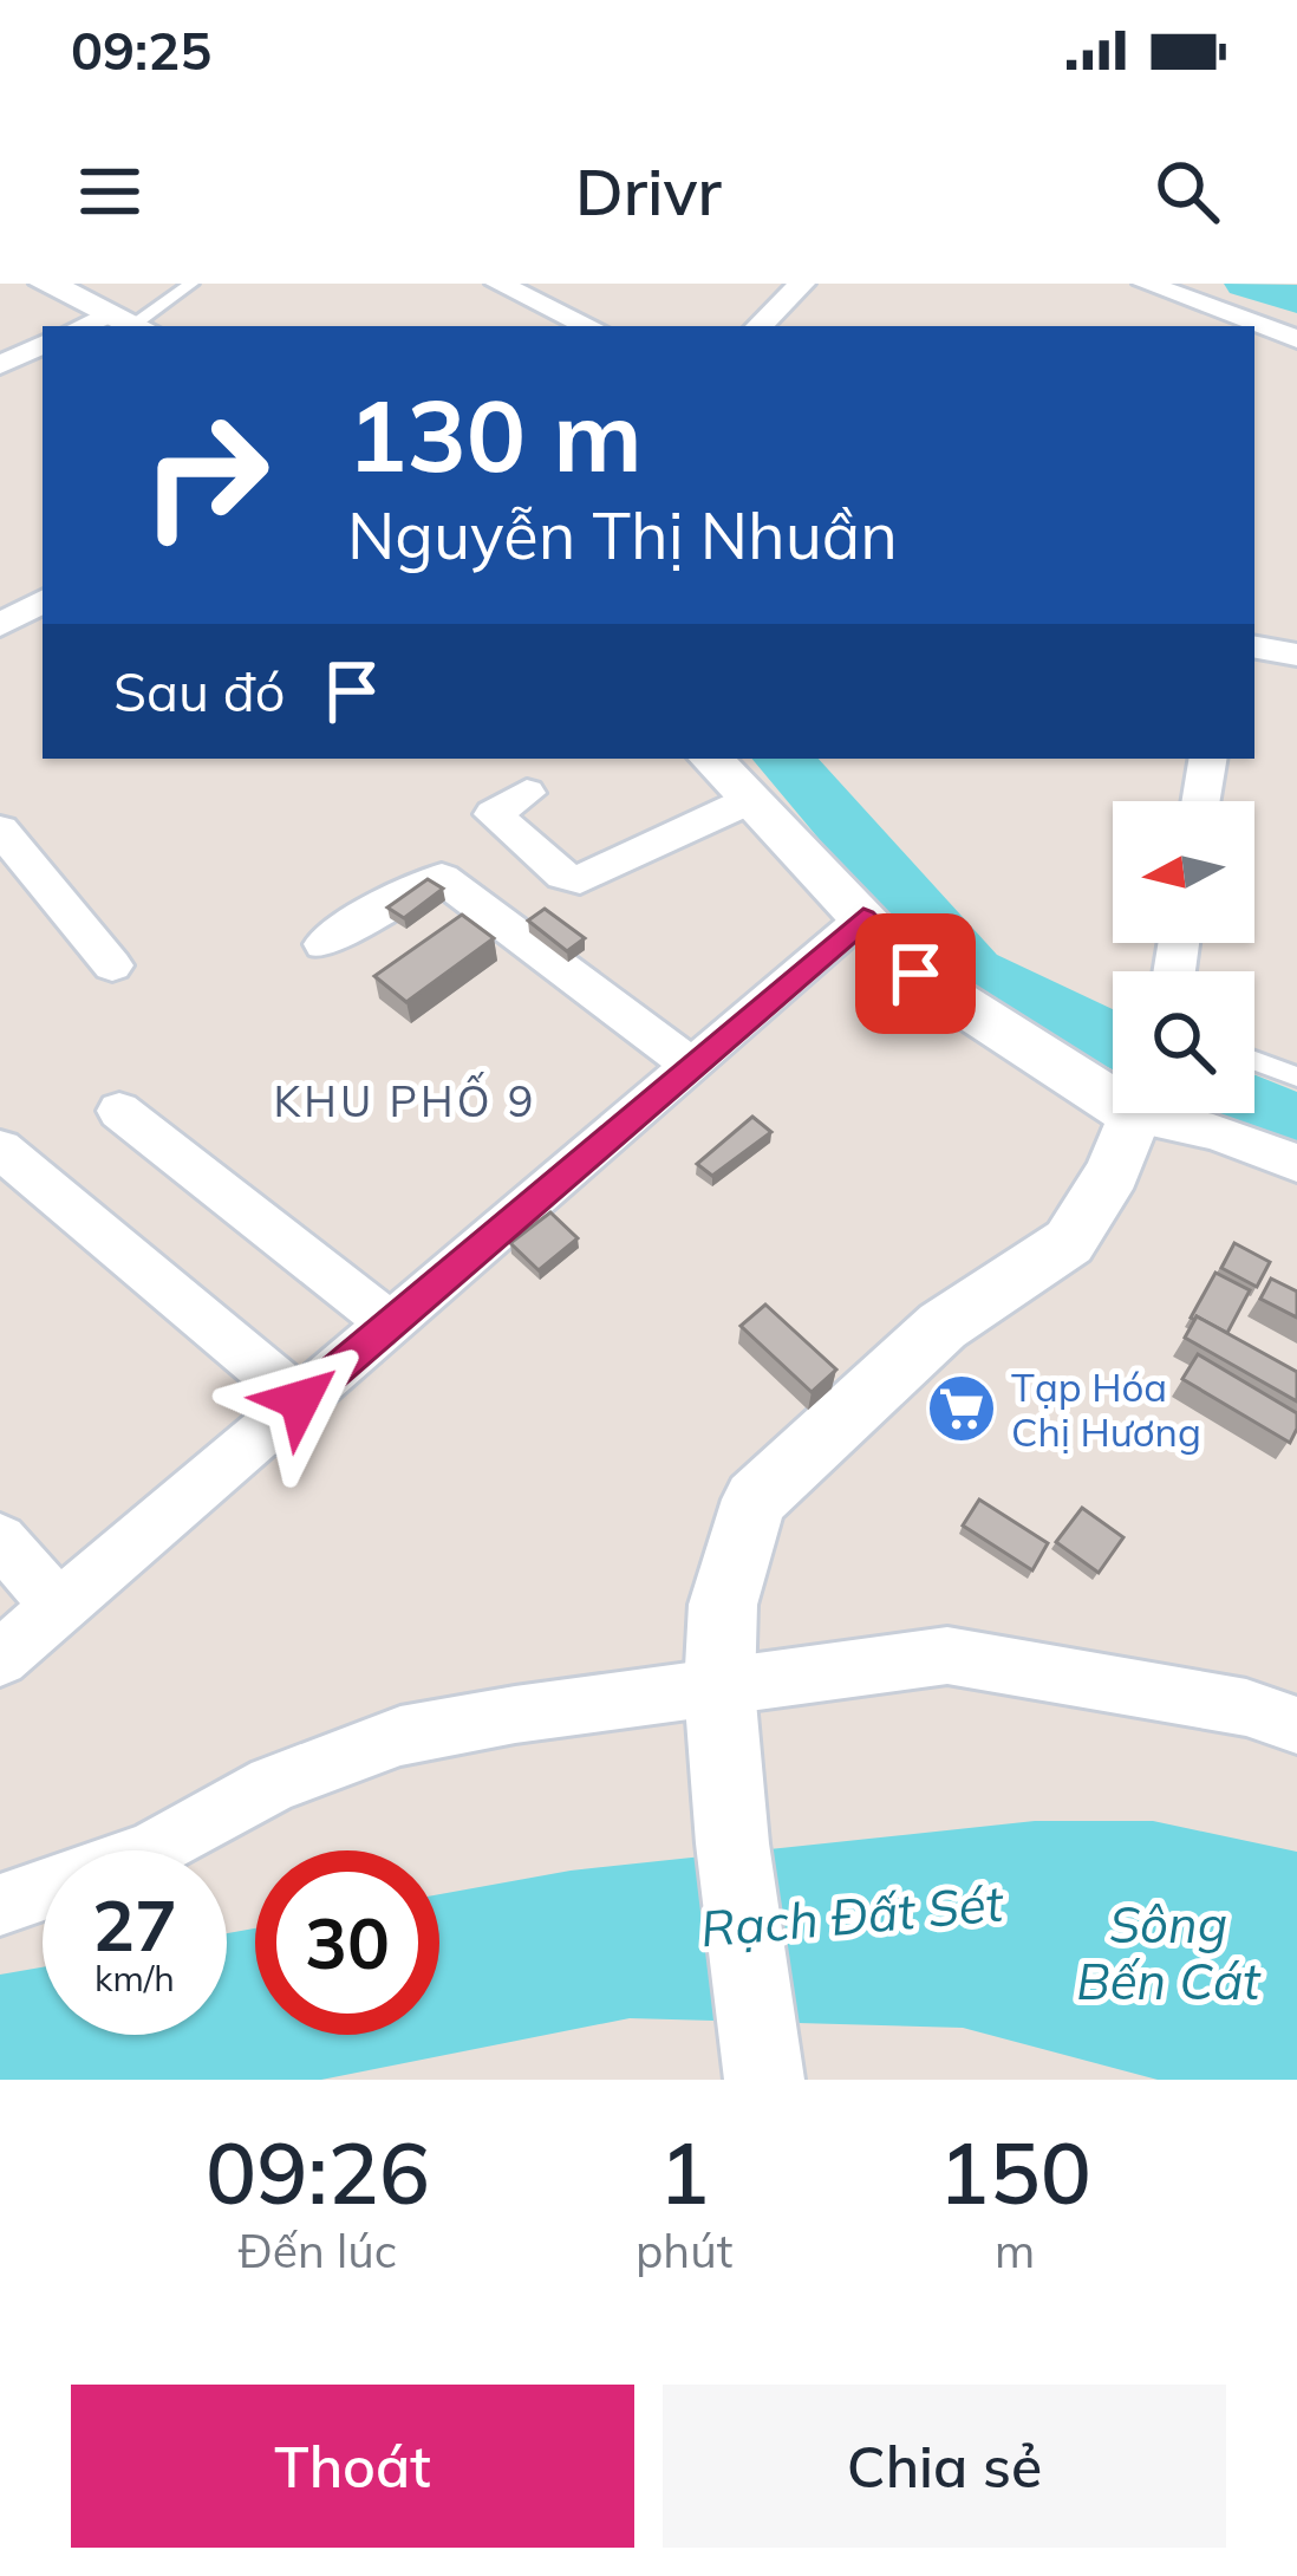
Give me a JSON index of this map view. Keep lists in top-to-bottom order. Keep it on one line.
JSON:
{"districts":["KHU PHỐ 9"],"water":["Rạch Đất Sét","Sông Bến Cát"],"places":{"supermarket":["Tạp Hóa Chị Hương"]},"north":"left","page":{"status":"09:25","header":"Drivr","turn":["130 m","Nguyễn Thị Nhuần"],"then":"Sau đó","speed":"27 km/h","limit":"30","eta":["09:26","Đến lúc","1","phút","150","m"],"buttons":["Thoát","Chia sẻ"]}}
